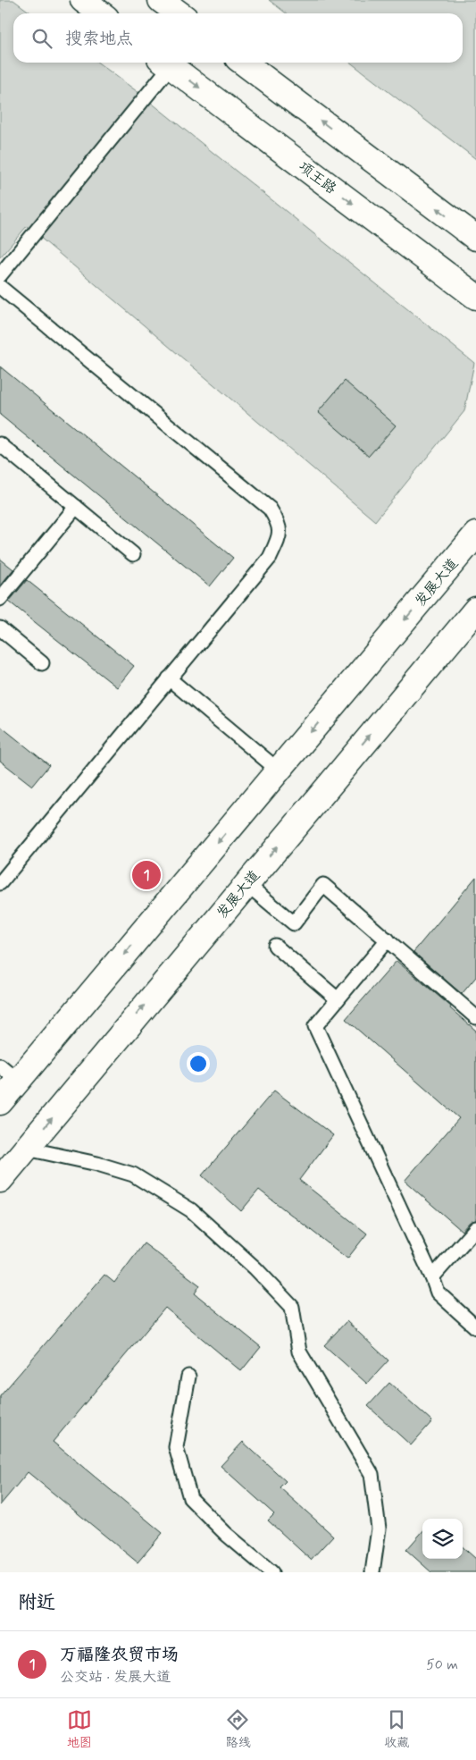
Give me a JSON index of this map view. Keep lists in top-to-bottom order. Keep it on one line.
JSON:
{"streets":{"main road":["项王路","发展大道"]},"page":{"search":"搜索地点","pins":"1","heading":"附近","list":[{"mark":"1","name":"万福隆农贸市场","note":"公交站 · 发展大道","value":"50 m"}],"nav":["地图","路线","收藏"]}}
